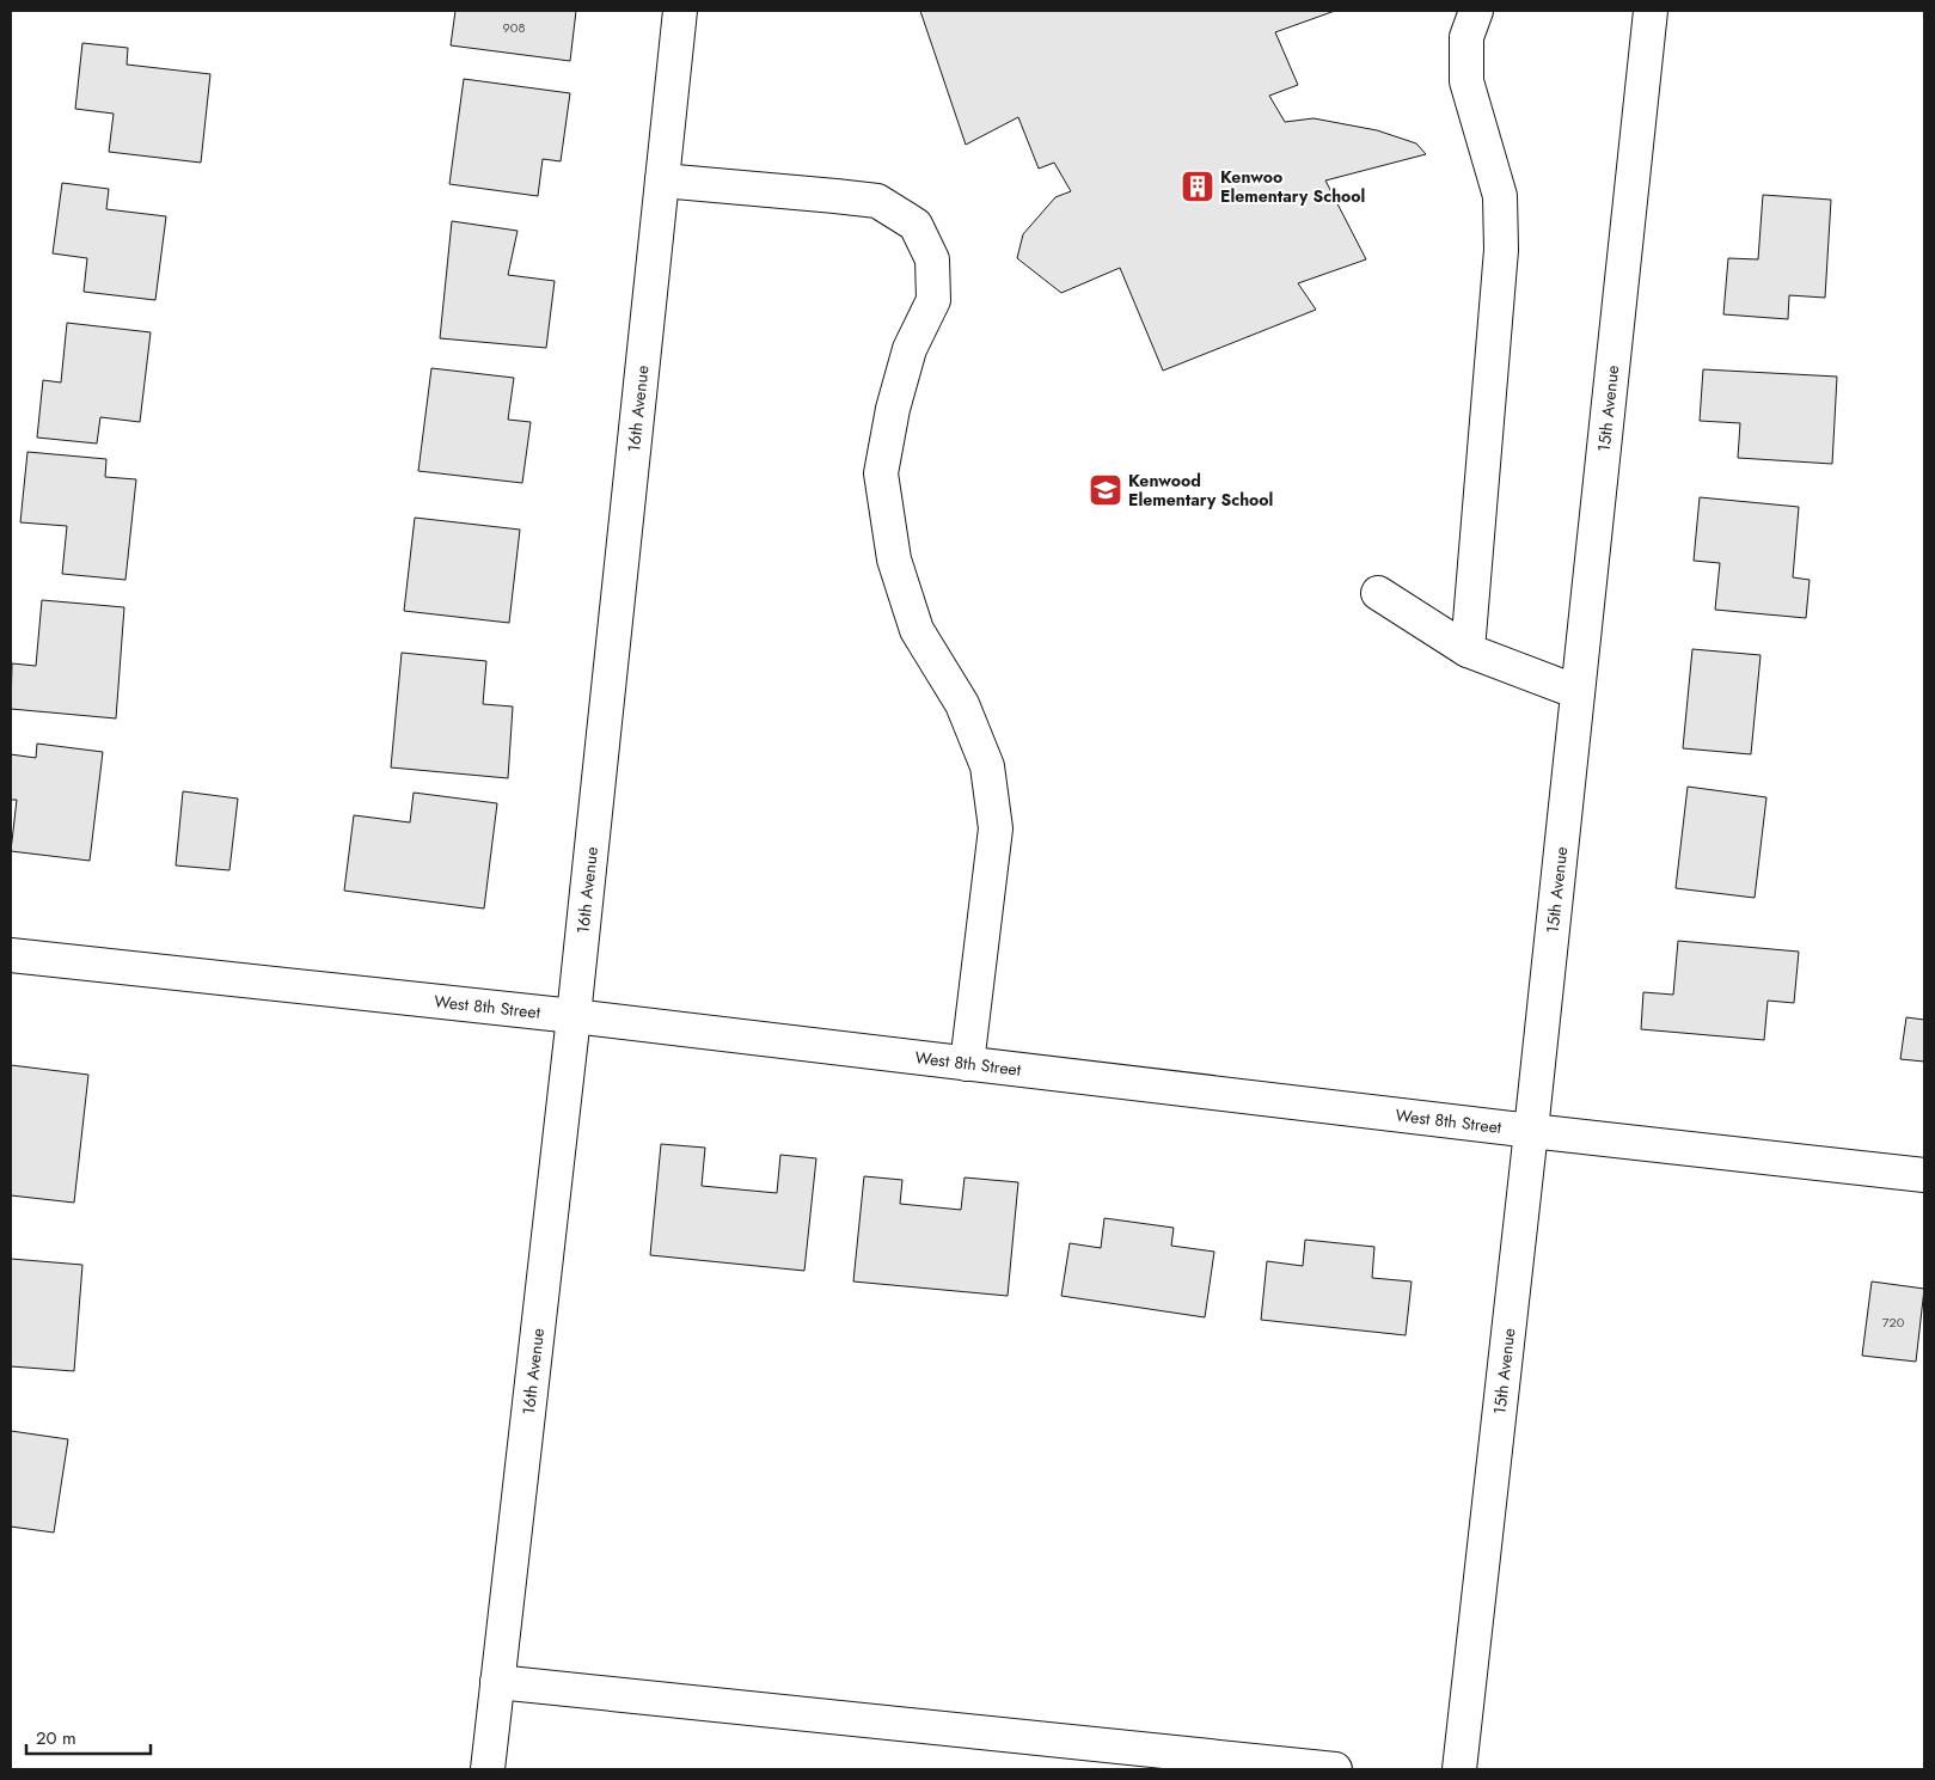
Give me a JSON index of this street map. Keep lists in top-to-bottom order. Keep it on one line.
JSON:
{"streets":{"street":["16th Avenue","15th Avenue","West 8th Street"]},"crossings":[["16th Avenue","West 8th Street"],["15th Avenue","West 8th Street"]],"places":{"building":["Kenwoo Elementary School"],"school or university":["Kenwood Elementary School"]},"house_numbers":["908","720"],"scale_bar":"20 m"}
